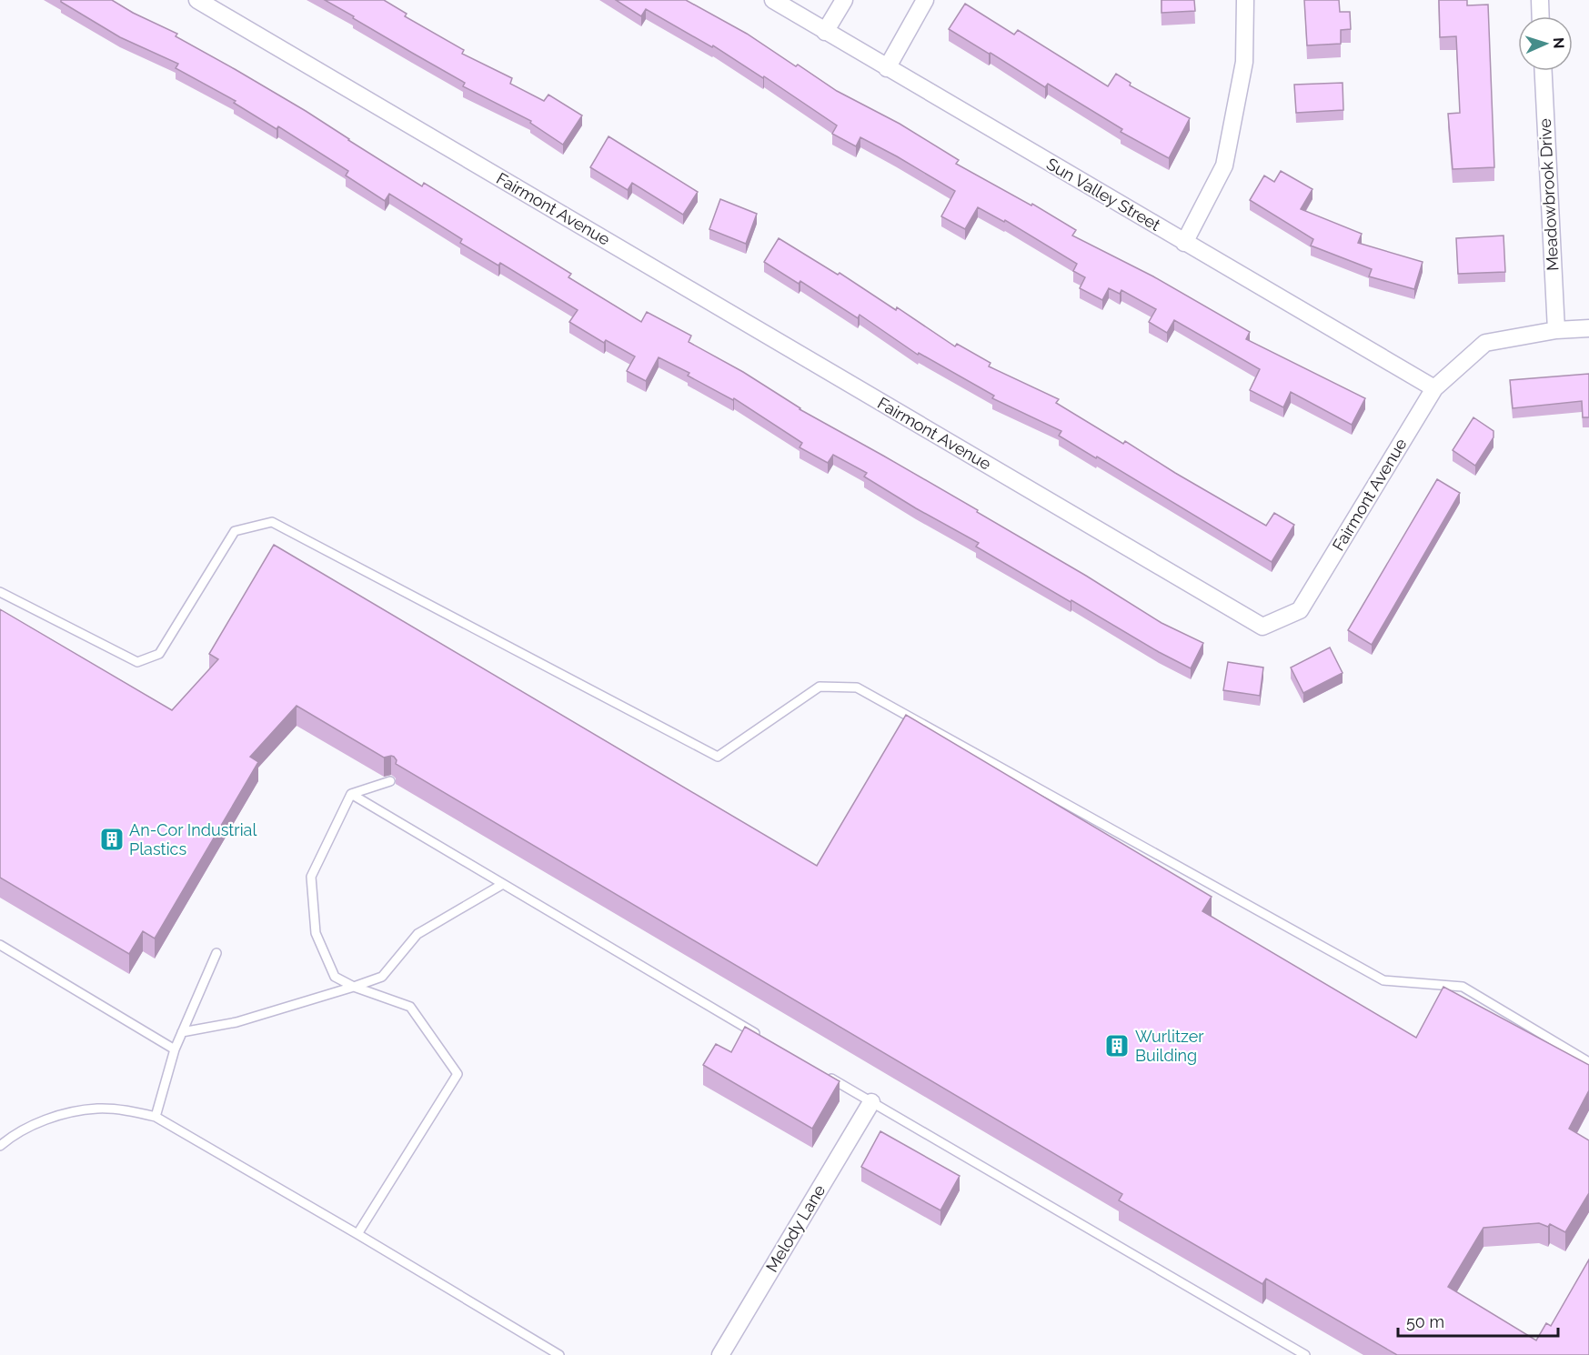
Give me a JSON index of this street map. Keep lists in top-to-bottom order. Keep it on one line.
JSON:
{"streets":{"street":["Sun Valley Street","Meadowbrook Drive","Fairmont Avenue","Melody Lane"]},"crossings":[["Sun Valley Street","Fairmont Avenue"],["Meadowbrook Drive","Fairmont Avenue"]],"places":{"building":["An-Cor Industrial Plastics","Wurlitzer Building"]},"scale_bar":"50 m","north":"right"}
